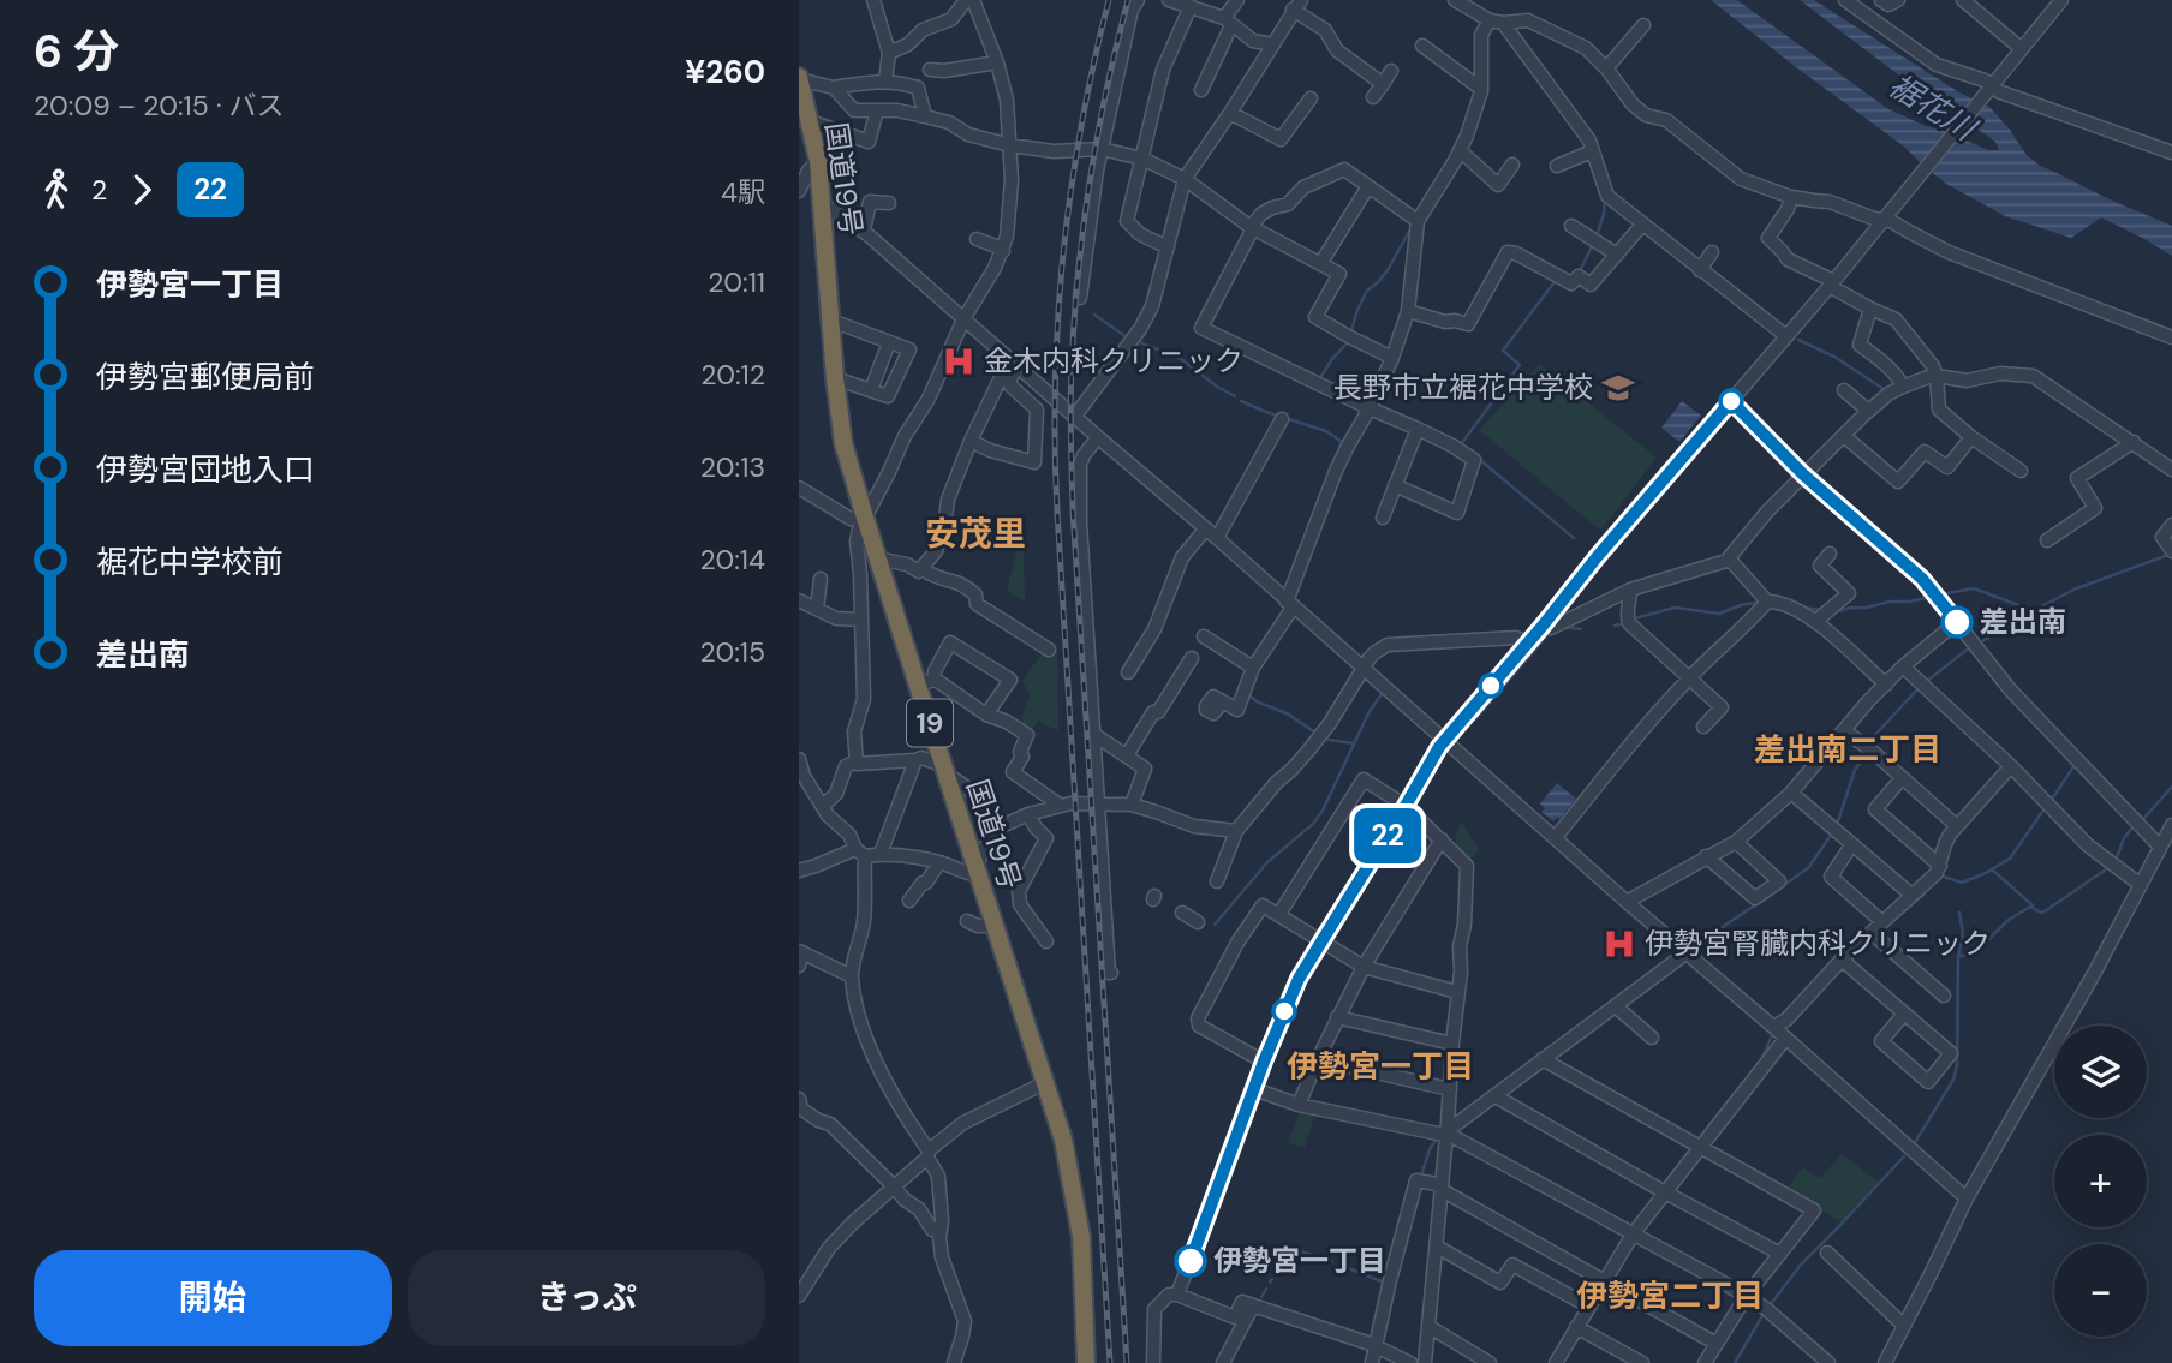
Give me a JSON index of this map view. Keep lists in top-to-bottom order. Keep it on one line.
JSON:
{"streets":{"highway":["国道19号","19"]},"districts":["安茂里","差出南二丁目","伊勢宮一丁目","伊勢宮二丁目"],"water":["裾花川"],"places":{"hospital":["金木内科クリニック","伊勢宮腎臓内科クリニック"],"school or university":["長野市立裾花中学校"],"other":["差出南","伊勢宮一丁目"]},"lines":["bus line 22"],"page":{"heading":["6 分","20:09 – 20:15 · バス","¥260"],"on_map":"22","legs":["2","22","4駅"],"list":[{"name":"伊勢宮一丁目","value":"20:11"},{"name":"伊勢宮郵便局前","value":"20:12"},{"name":"伊勢宮団地入口","value":"20:13"},{"name":"裾花中学校前","value":"20:14"},{"name":"差出南","value":"20:15"}],"map_buttons":["+","−"],"buttons":["開始","きっぷ"]}}
